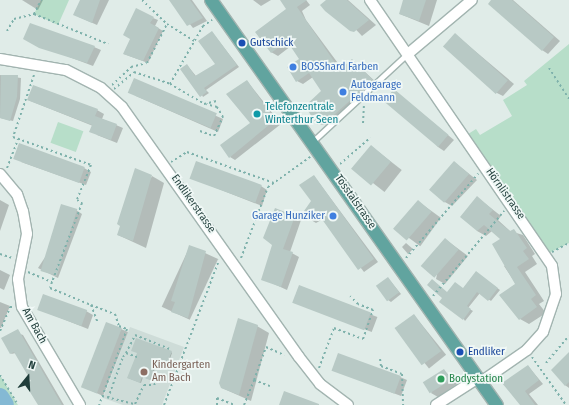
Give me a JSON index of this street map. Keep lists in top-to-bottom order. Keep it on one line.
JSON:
{"streets":{"main road":["Tösstalstrasse"],"street":["Hörnlistrasse","Endlikerstrasse","Am Bach"]},"crossings":[["Hörnlistrasse","Tösstalstrasse"]],"places":["Gutschick","BOSShard Farben","Autogarage Feldmann","Telefonzentrale Winterthur Seen","Garage Hunziker","Endliker","Kindergarten Am Bach","Bodystation"],"north":"top"}
